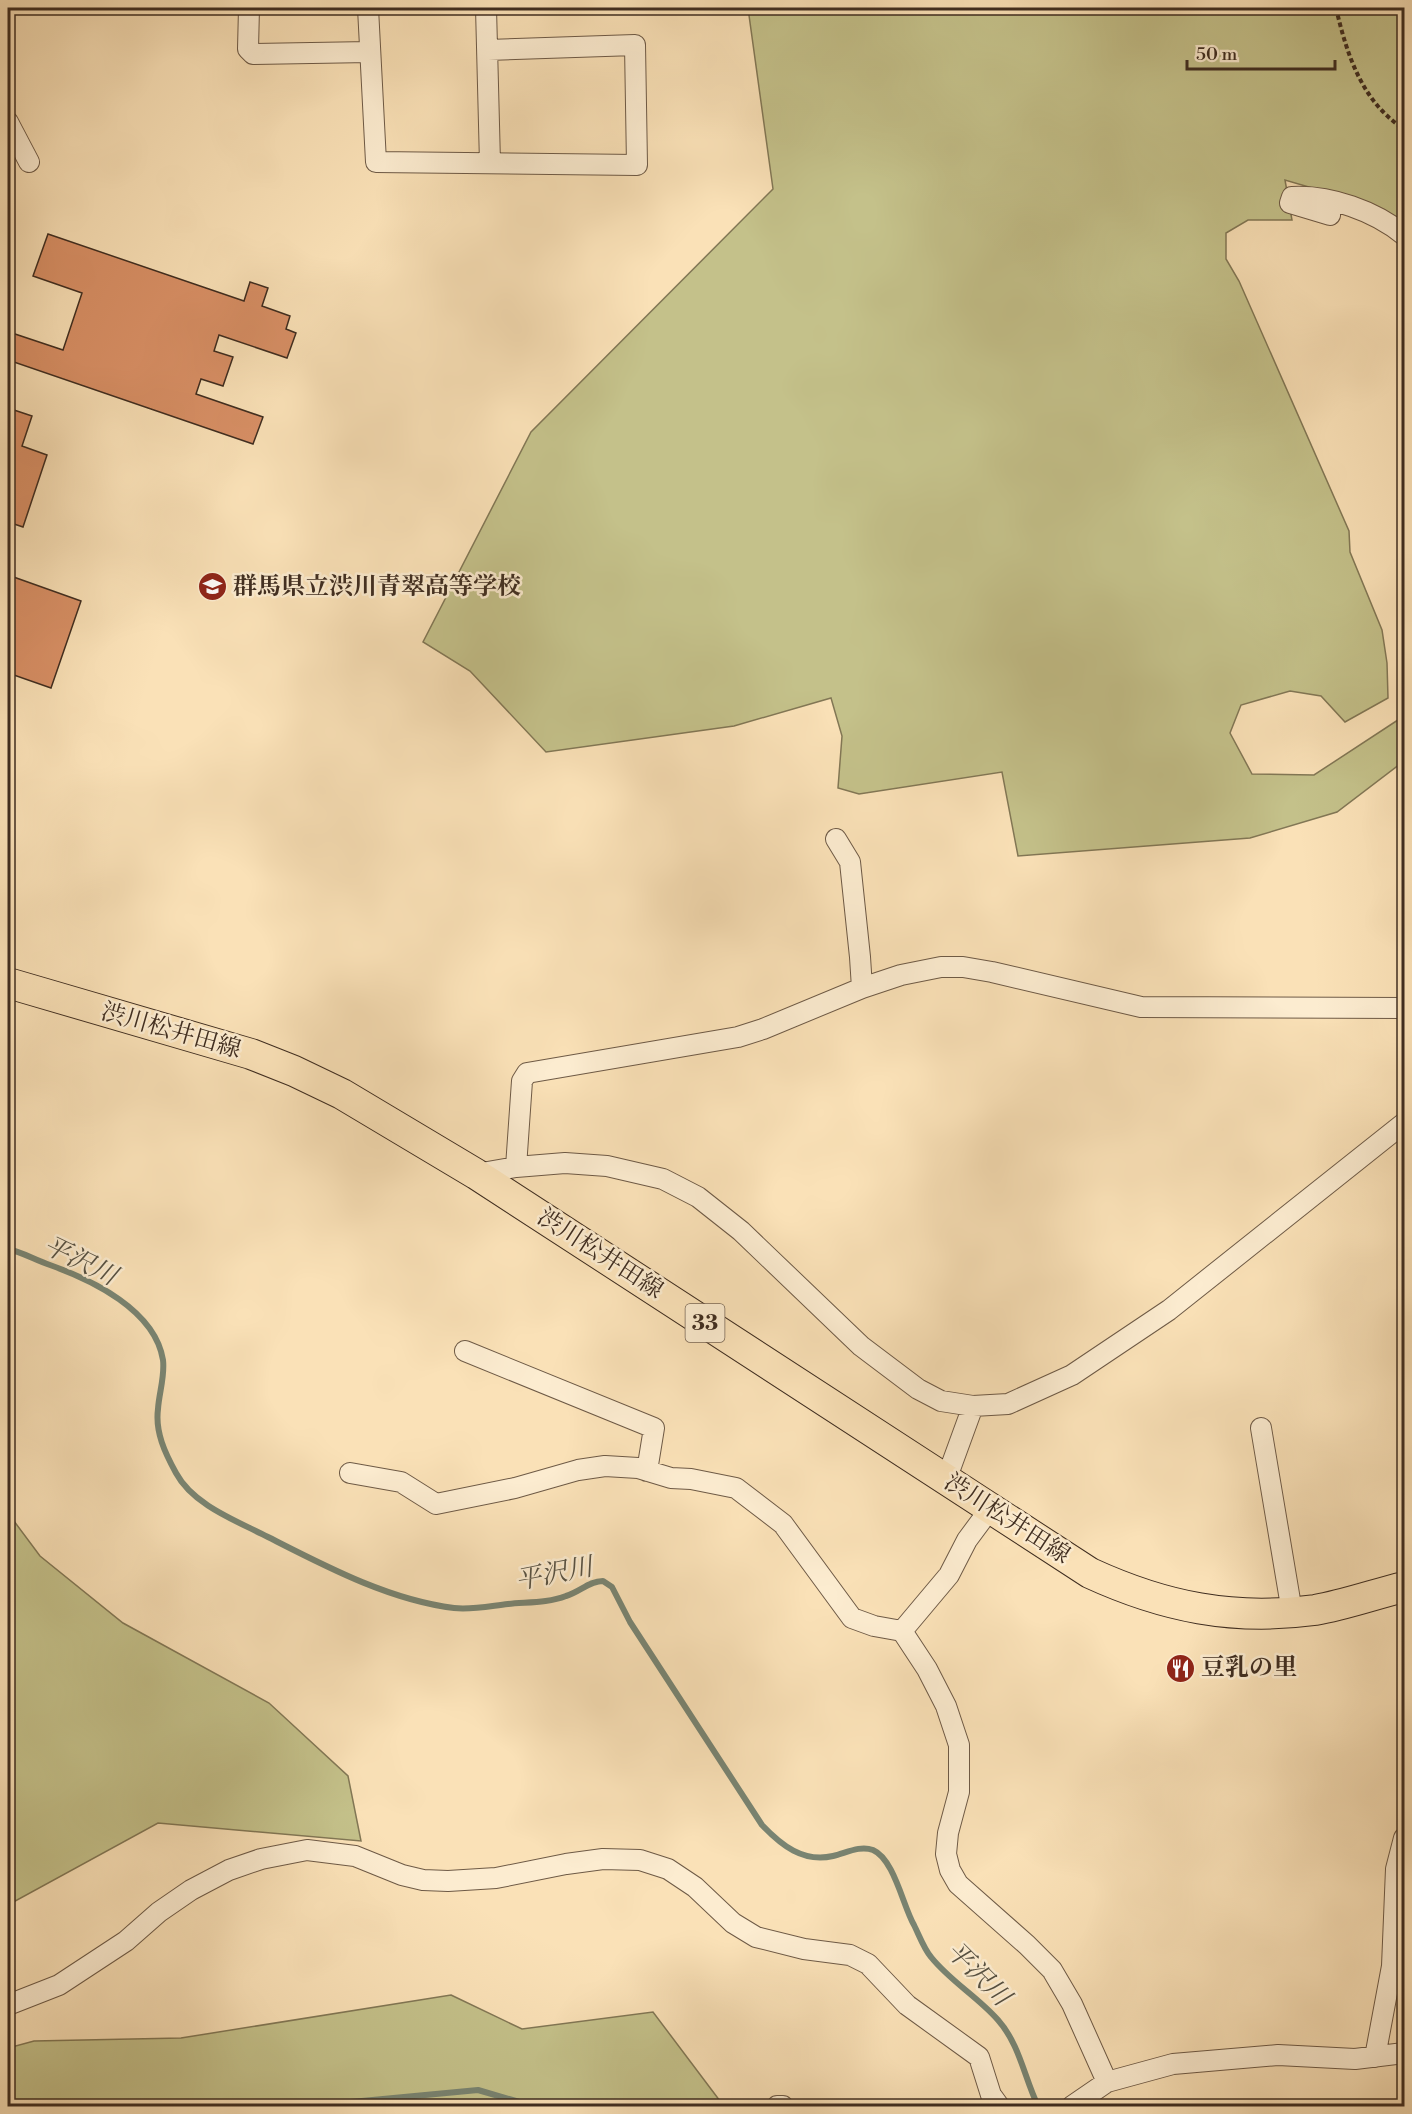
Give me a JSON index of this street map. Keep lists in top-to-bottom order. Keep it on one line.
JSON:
{"streets":{"main road":["渋川松井田線","33"]},"water":["平沢川"],"places":{"school or university":["群馬県立渋川青翠高等学校"],"restaurant":["豆乳の里"]},"scale_bar":"50 m"}
